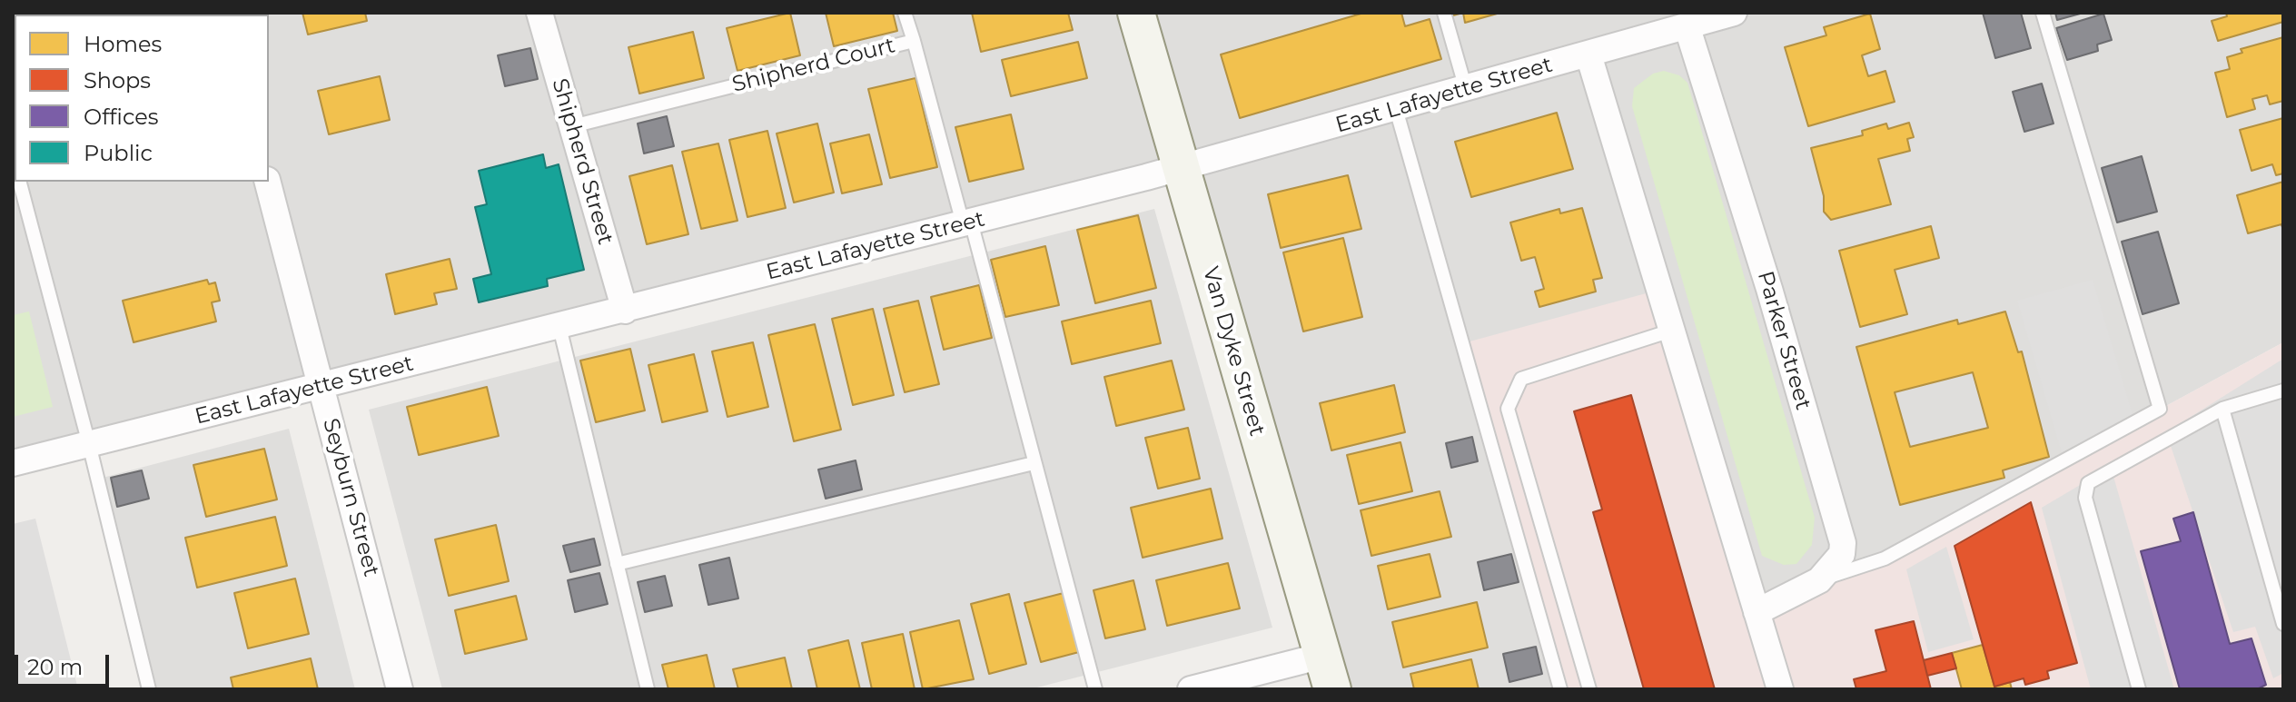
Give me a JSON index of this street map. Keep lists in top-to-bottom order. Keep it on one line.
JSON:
{"streets":{"main road":["Van Dyke Street"],"street":["East Lafayette Street","Shipherd Street","Parker Street","Seyburn Street"],"lane":["Shipherd Court"]},"crossings":[["Shipherd Court","East Lafayette Street"],["Shipherd Court","Shipherd Street"],["East Lafayette Street","Shipherd Street"],["East Lafayette Street","Parker Street"],["East Lafayette Street","Van Dyke Street"],["East Lafayette Street","Seyburn Street"]],"legend":["Homes","Shops","Offices","Public"],"scale_bar":"20 m"}
